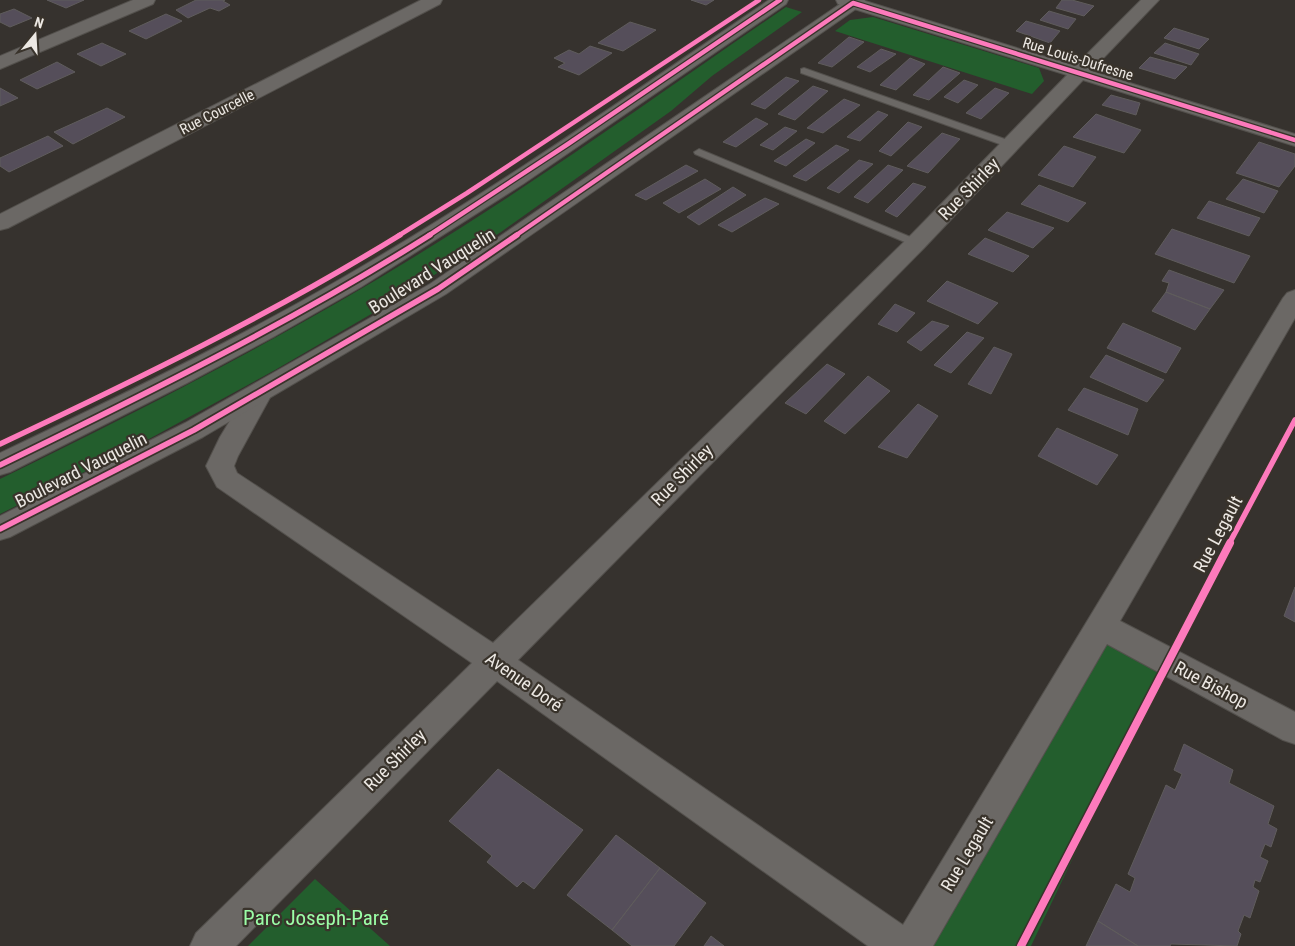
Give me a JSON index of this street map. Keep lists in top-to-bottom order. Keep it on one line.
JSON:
{"streets":{"street":["Rue Louis-Dufresne","Rue Courcelle","Rue Shirley","Boulevard Vauquelin","Rue Legault","Avenue Doré","Rue Bishop"]},"crossings":[["Rue Louis-Dufresne","Rue Shirley"],["Rue Louis-Dufresne","Boulevard Vauquelin"],["Rue Shirley","Avenue Doré"],["Boulevard Vauquelin","Avenue Doré"],["Rue Legault","Rue Bishop"]],"parks":["Parc Joseph-Paré"],"north":"top"}
